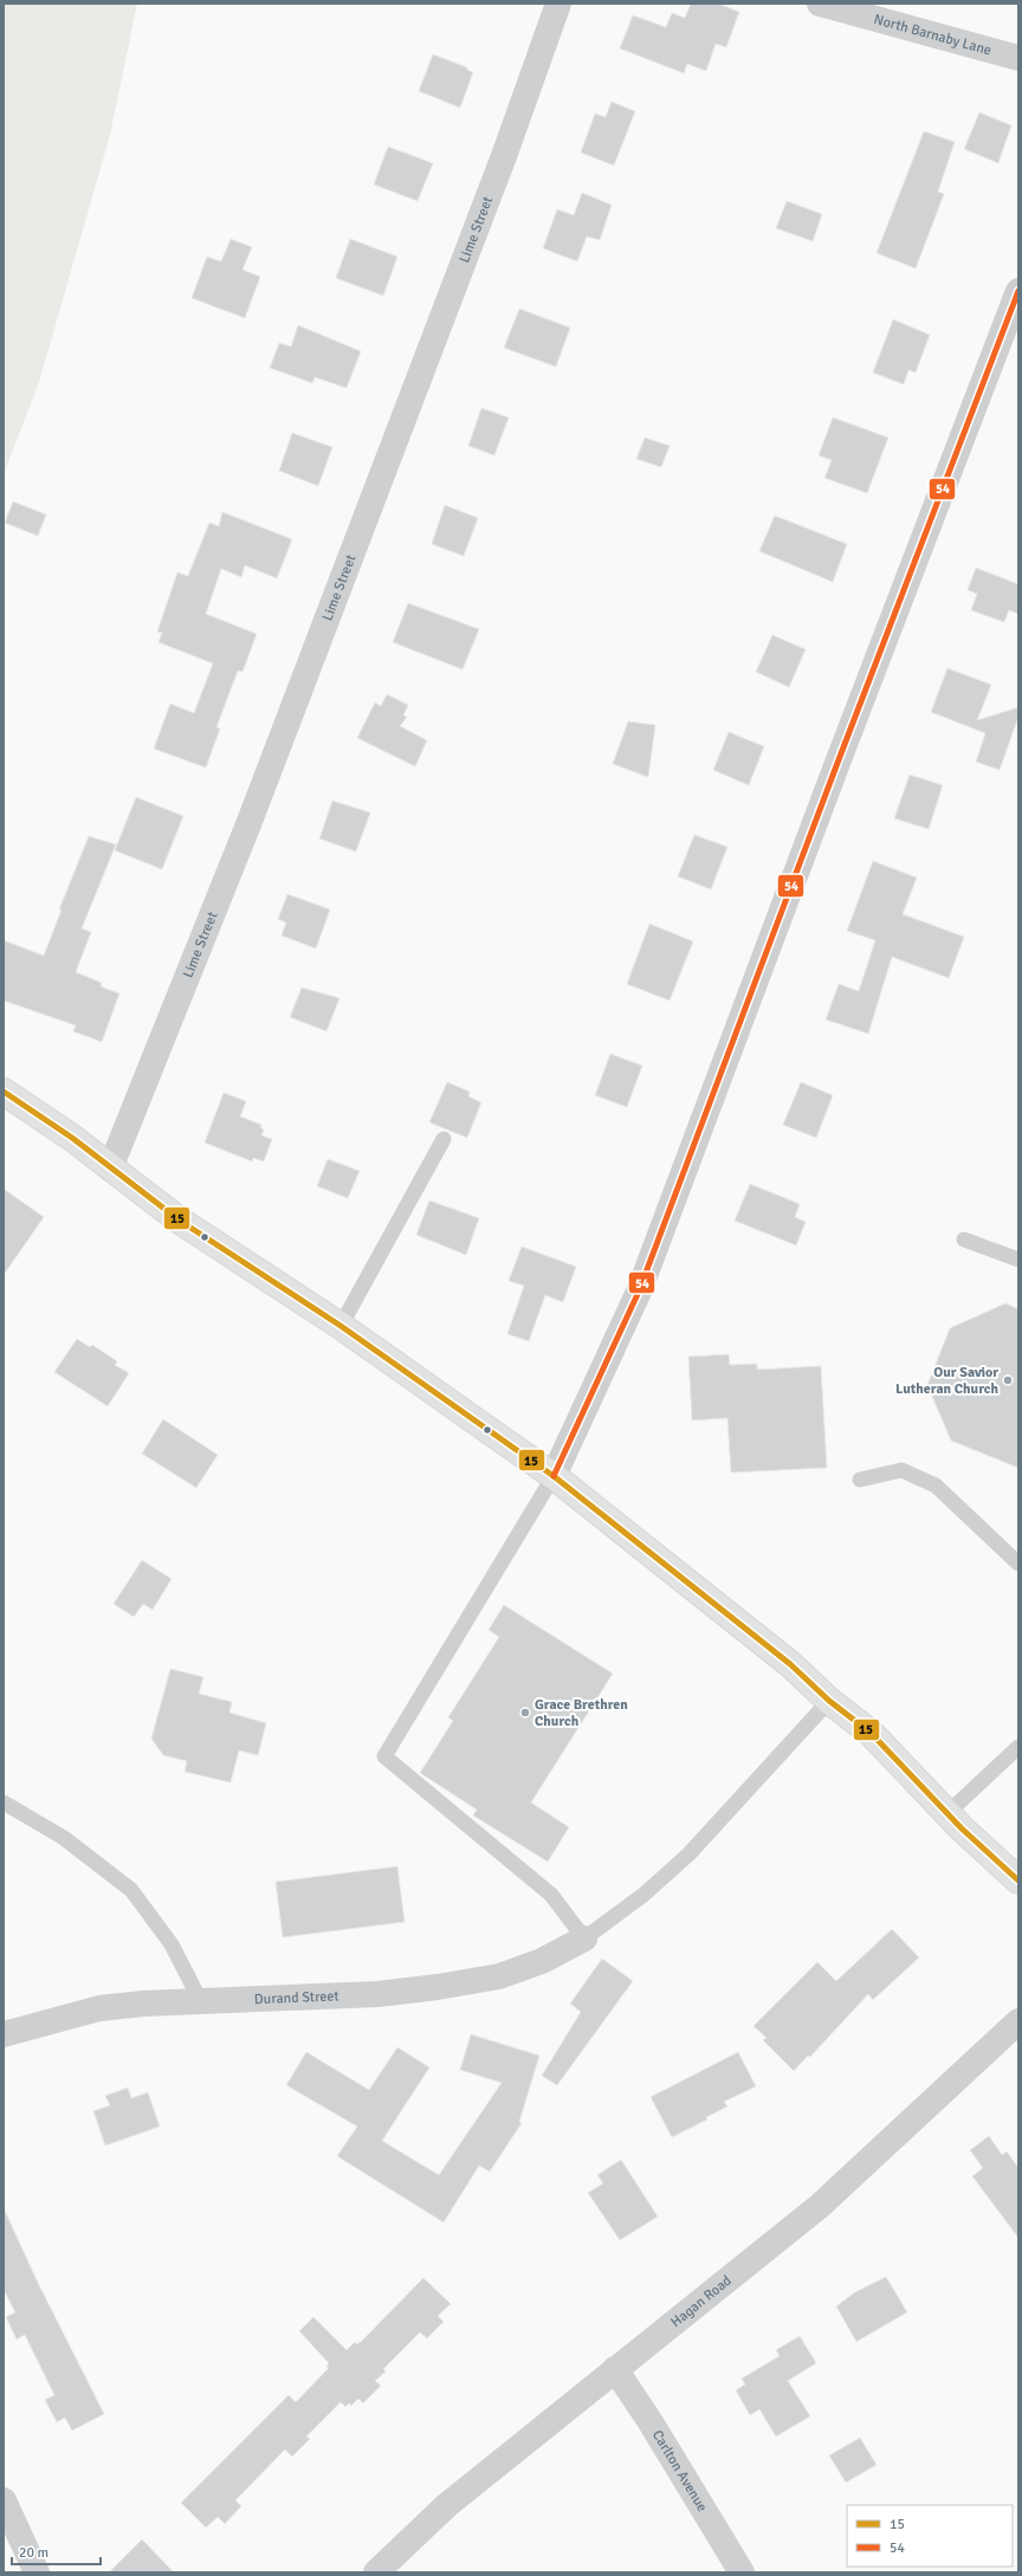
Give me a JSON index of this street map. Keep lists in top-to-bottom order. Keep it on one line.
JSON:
{"streets":{"street":["North Barnaby Lane","Lime Street","Durand Street","Hagan Road","Carlton Avenue"]},"crossings":[["Hagan Road","Carlton Avenue"]],"places":["Our Savior Lutheran Church","Grace Brethren Church"],"lines":["transit line 54","transit line 15"],"legend":["15","54"],"scale_bar":"20 m"}
